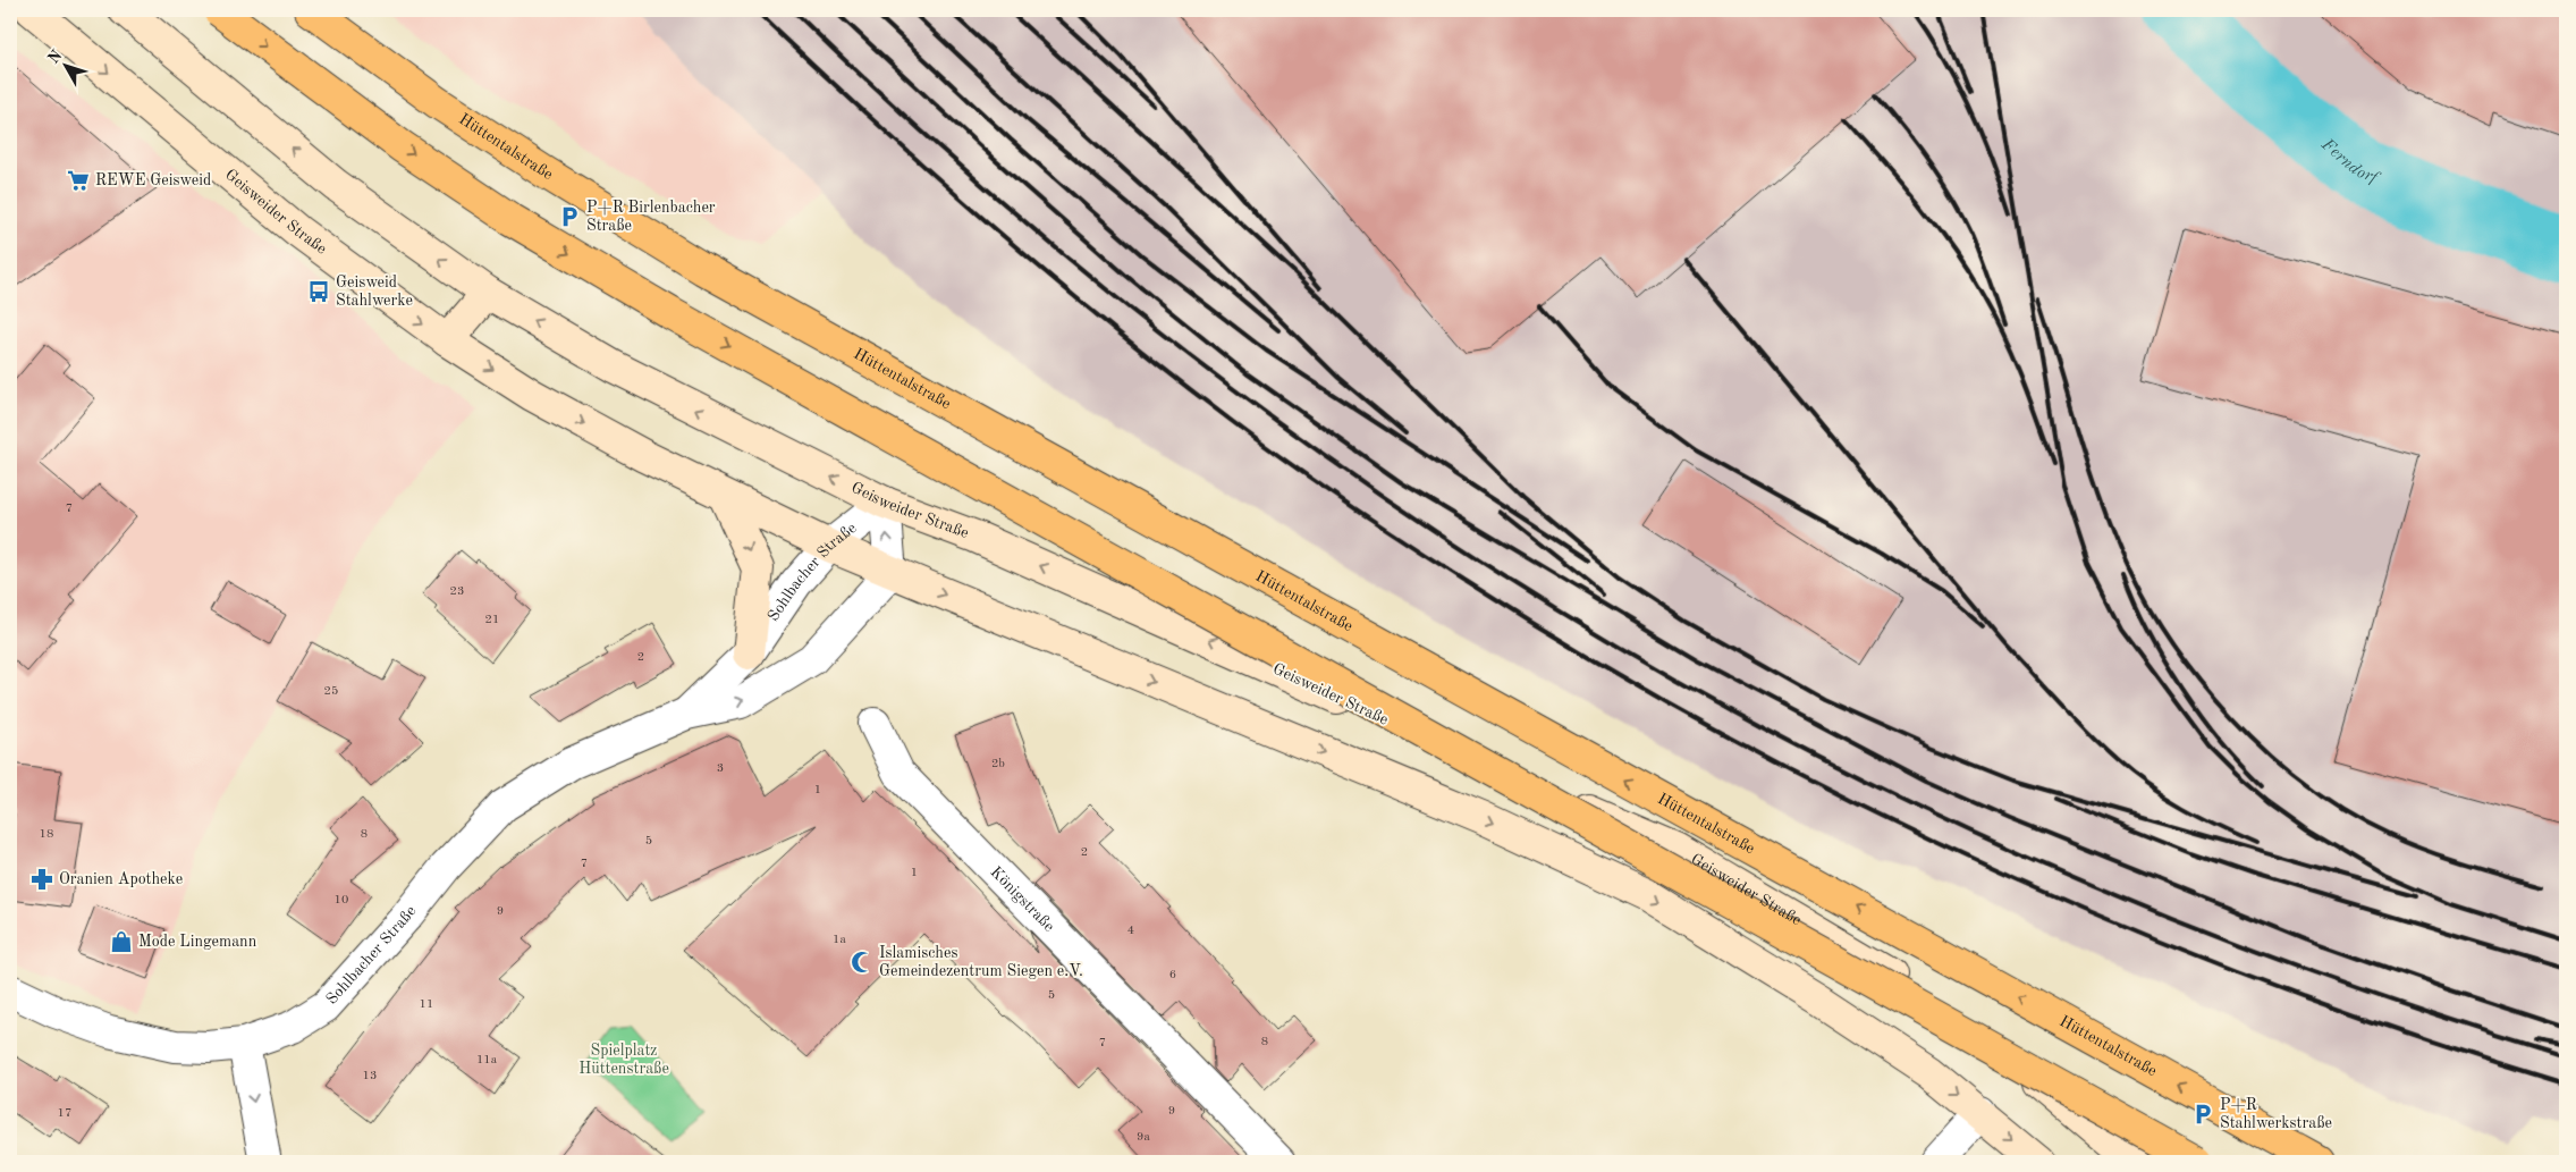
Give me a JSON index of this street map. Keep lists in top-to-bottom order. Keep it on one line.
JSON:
{"streets":{"highway":["Hüttentalstraße"],"main road":["Geisweider Straße"],"street":["Sohlbacher Straße","Königstraße"]},"crossings":[["Geisweider Straße","Sohlbacher Straße"]],"water":["Ferndorf"],"parks":["Spielplatz Hüttenstraße"],"places":{"supermarket":["REWE Geisweid"],"parking":["P+R Birlenbacher Straße","P+R Stahlwerkstraße"],"bus stop":["Geisweid Stahlwerke"],"pharmacy":["Oranien Apotheke"],"shop":["Mode Lingemann"],"mosque":["Islamisches Gemeindezentrum Siegen e.V."]},"house_numbers":["7","23","21","2","25","2b","3","1","18","8","5","2","7","1","10","9","4","1a","6","5","11","8","7","11a","13","9","17","9a"],"north":"top left"}
